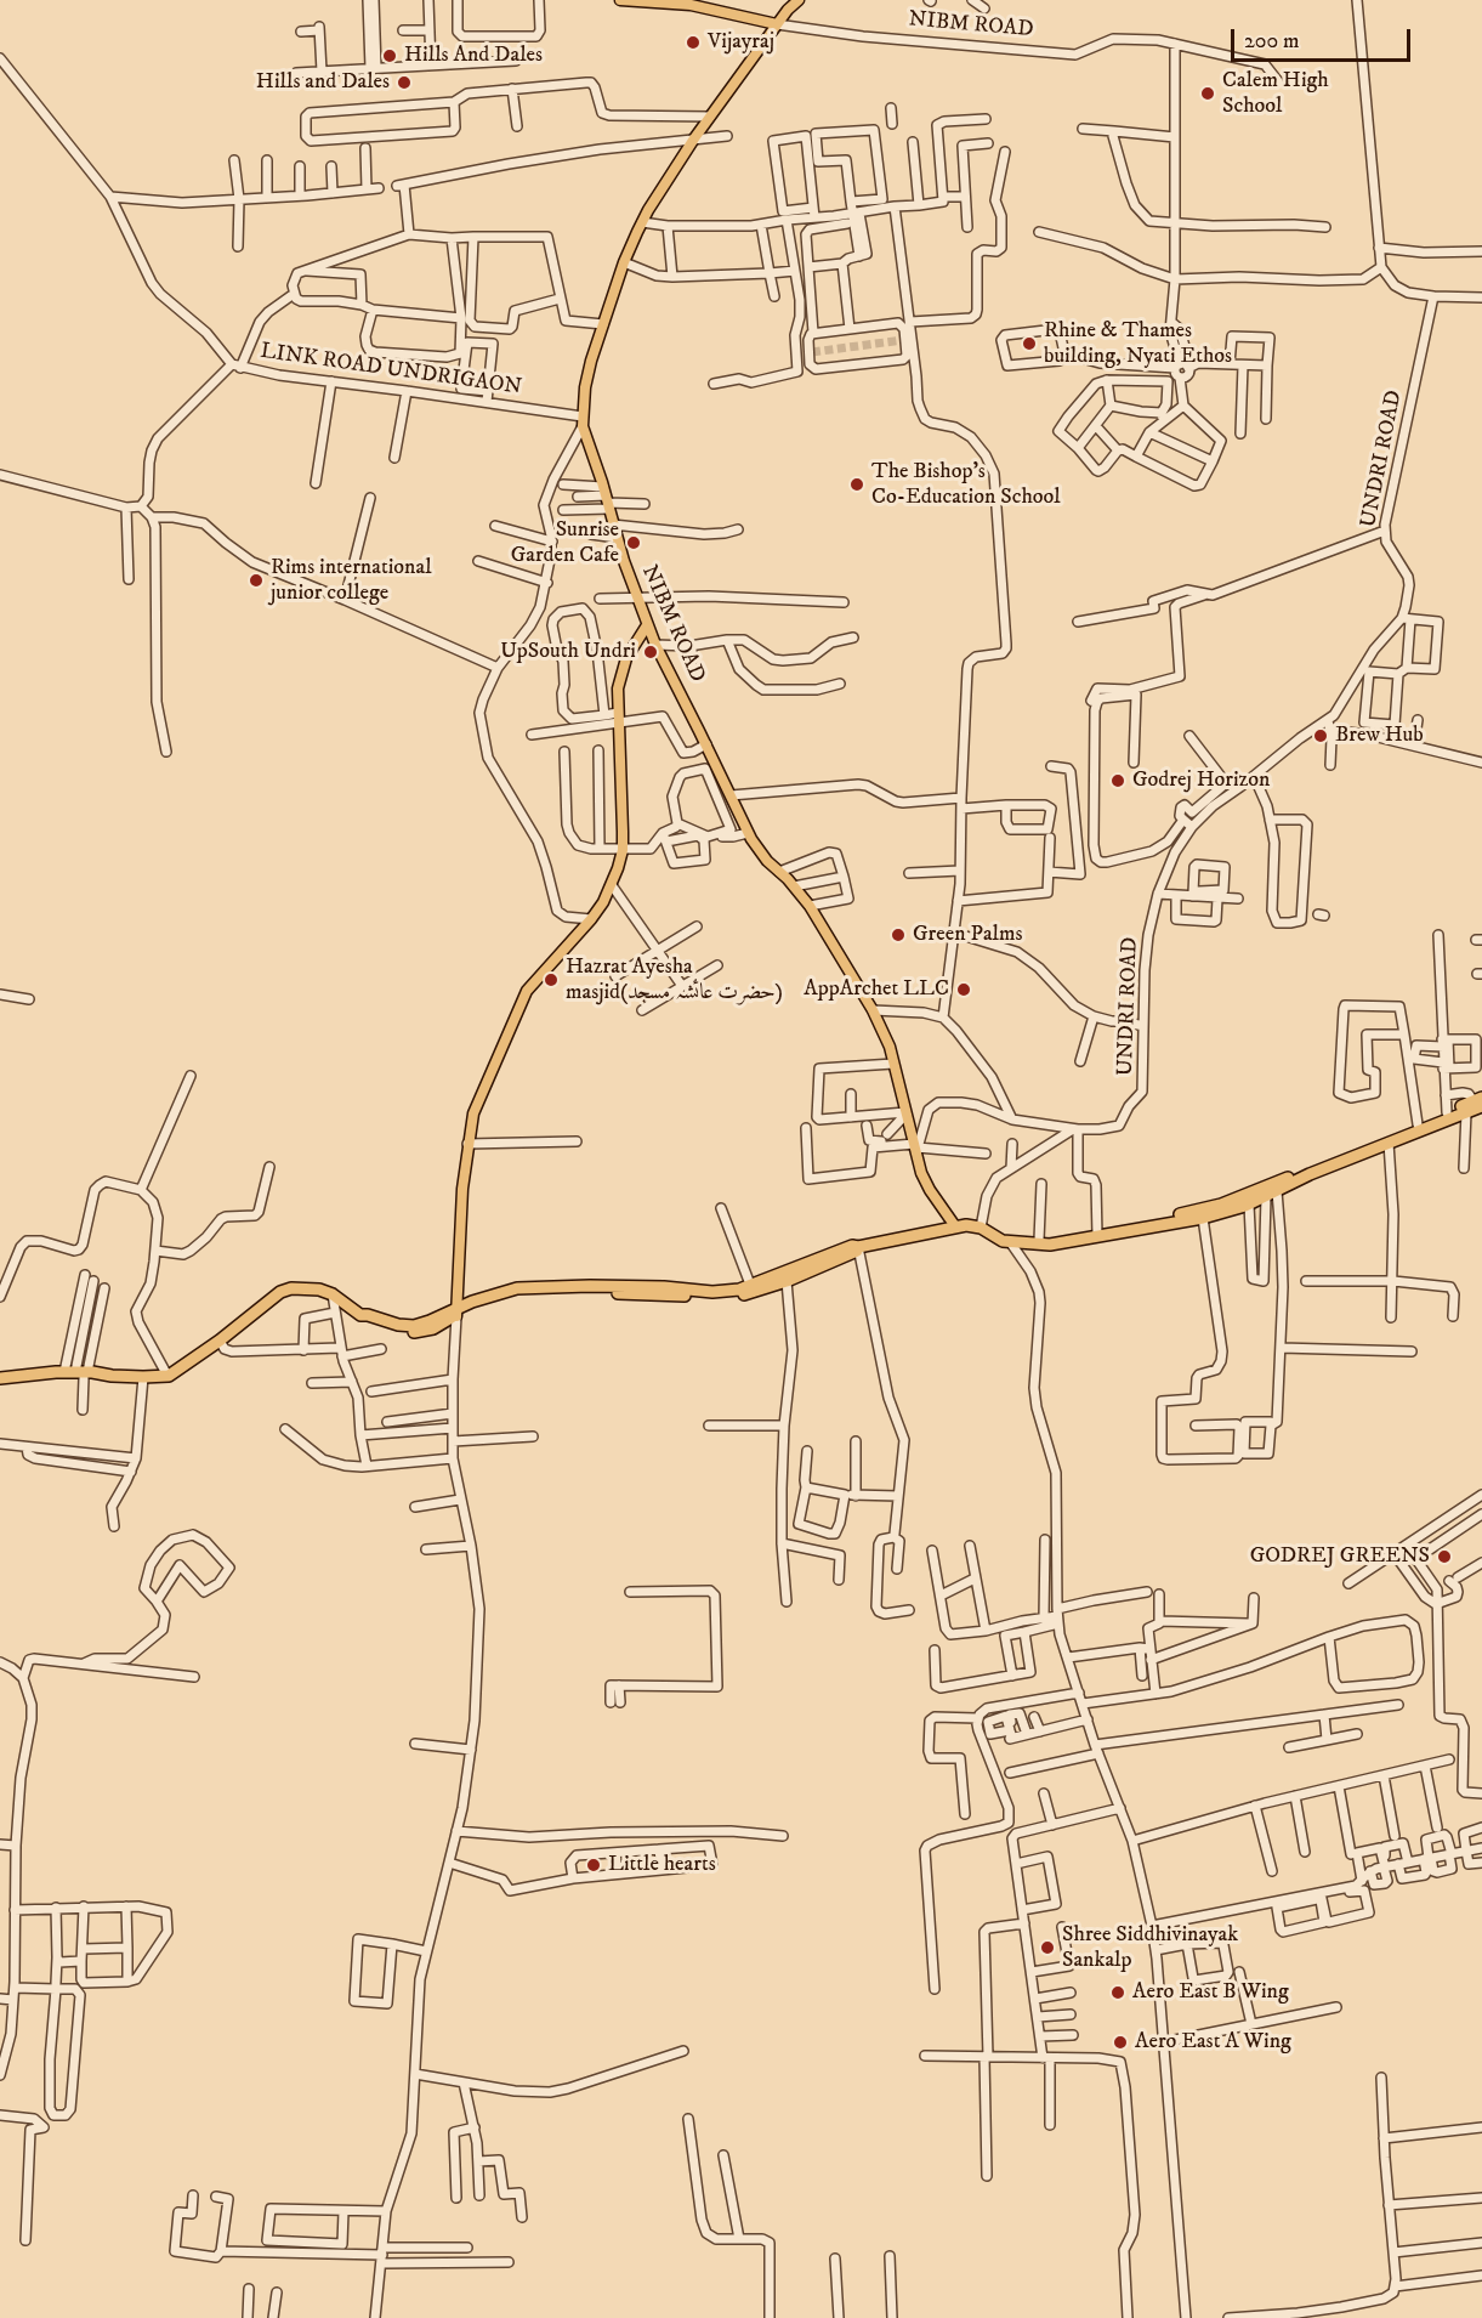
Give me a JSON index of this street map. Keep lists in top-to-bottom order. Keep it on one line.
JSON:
{"streets":{"main road":["NIBM ROAD"],"street":["LINK ROAD UNDRIGAON","UNDRI ROAD"]},"crossings":[["NIBM ROAD","LINK ROAD UNDRIGAON"],["NIBM ROAD","UNDRI ROAD"]],"places":["Vijayraj","Hills And Dales","Hills and Dales","Calem High School","Rhine & Thames building, Nyati Ethos","The Bishop's Co-Education School","Sunrise Garden Cafe","Rims international junior college","UpSouth Undri","Brew Hub","Godrej Horizon","Green Palms","Hazrat Ayesha masjid(حضرت عائشہ مسجد)","AppArchet LLC","GODREJ GREENS","Little hearts","Shree Siddhivinayak Sankalp","Aero East B Wing","Aero East A Wing"],"scale_bar":"200 m"}
